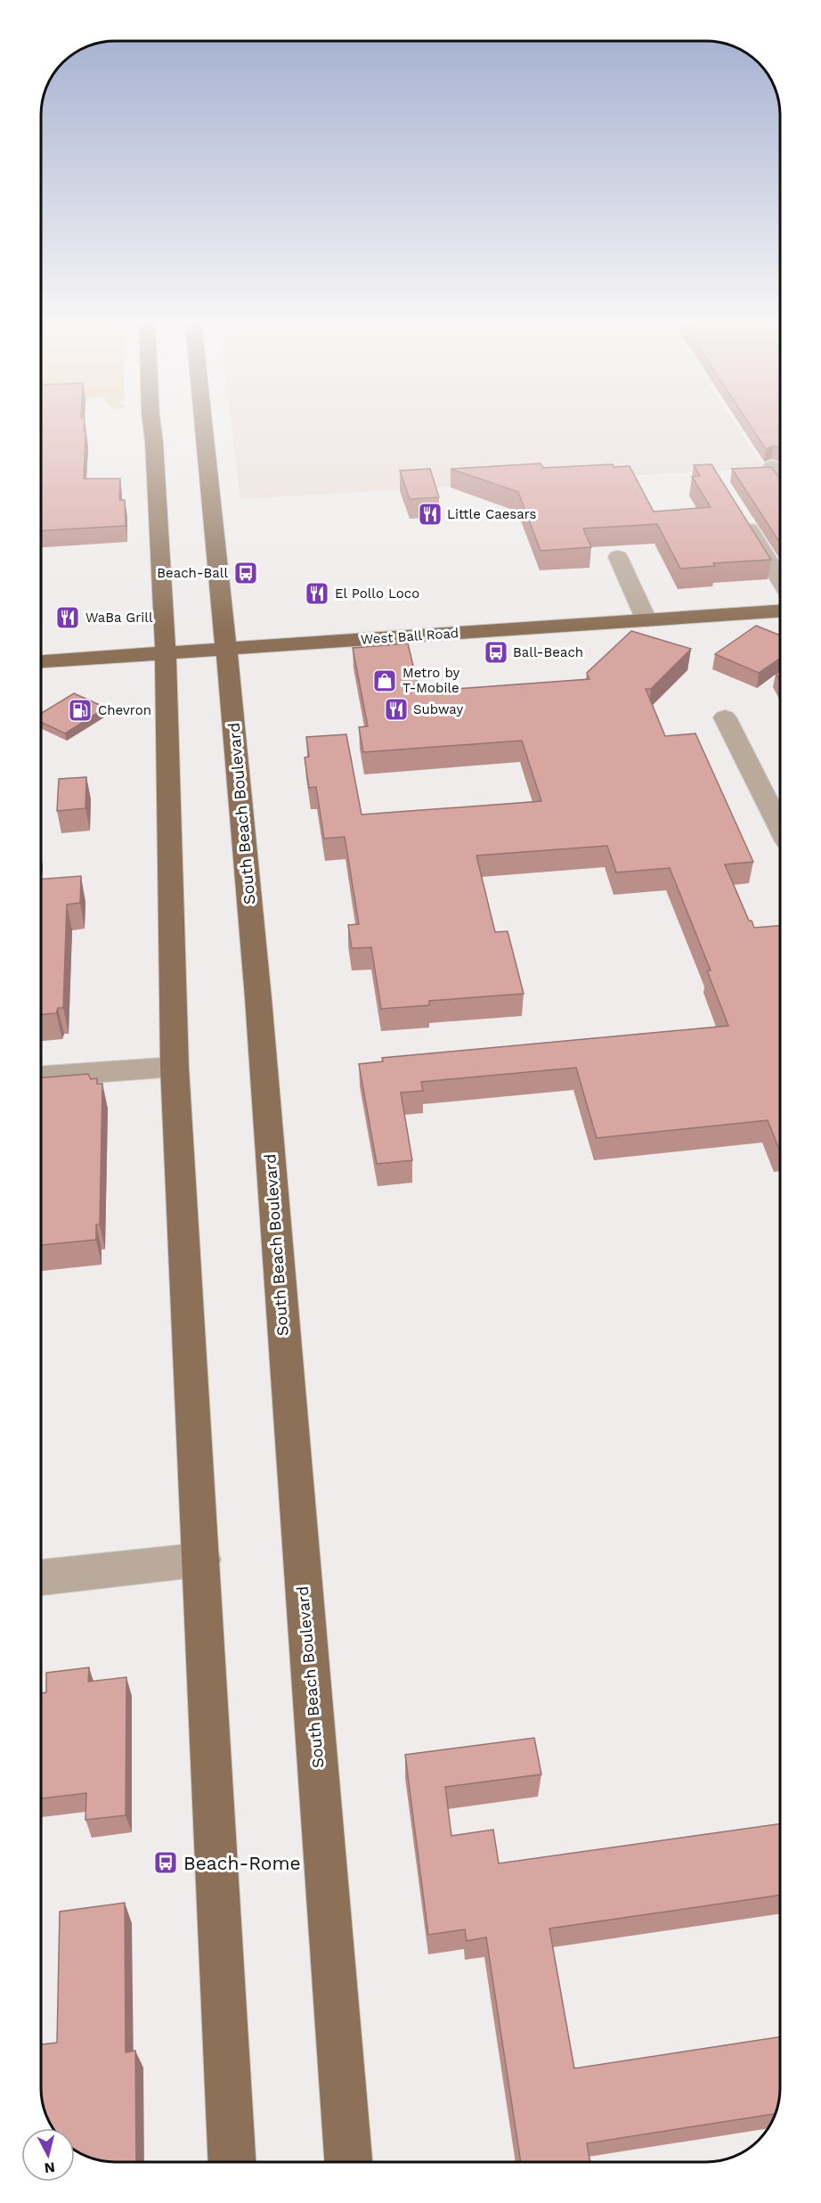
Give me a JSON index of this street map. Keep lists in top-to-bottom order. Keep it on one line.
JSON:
{"streets":{"main road":["West Ball Road","South Beach Boulevard"]},"crossings":[["West Ball Road","South Beach Boulevard"]],"places":{"restaurant":["Little Caesars","El Pollo Loco","WaBa Grill","Subway"],"bus stop":["Beach-Ball","Ball-Beach","Beach-Rome"],"shop":["Metro by T-Mobile"],"fuel station":["Chevron"]},"north":"bottom"}
